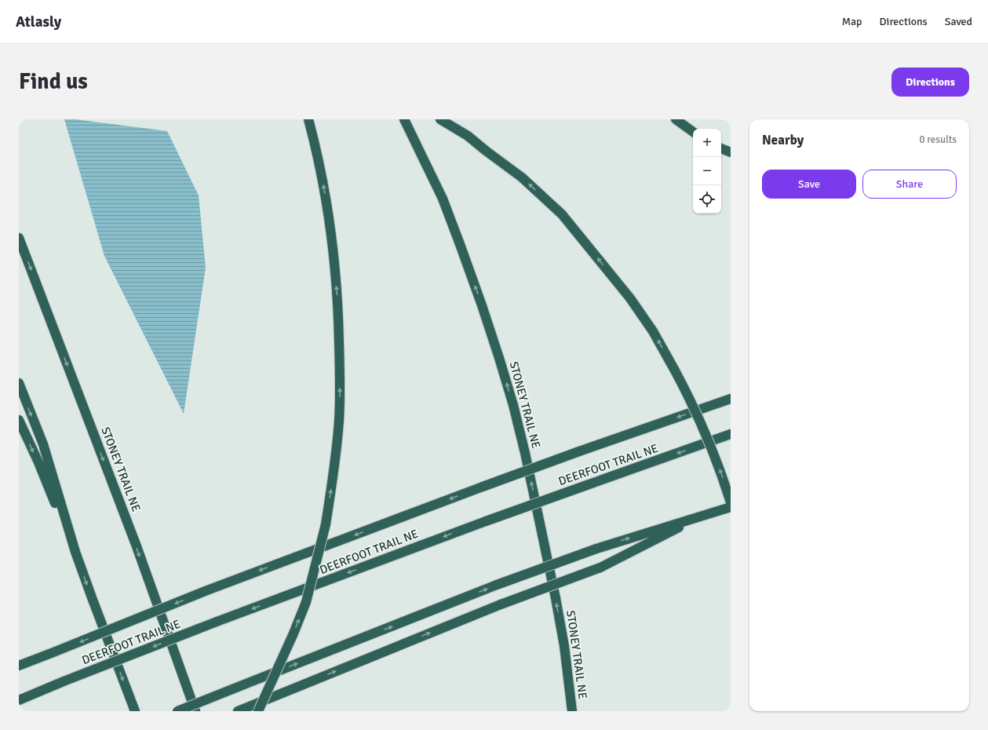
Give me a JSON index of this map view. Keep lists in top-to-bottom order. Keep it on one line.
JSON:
{"streets":{"highway":["STONEY TRAIL NE","DEERFOOT TRAIL NE"]},"page":{"header":"Atlasly","nav":["Map","Directions","Saved"],"buttons":["Directions",["Save","Share"]],"title":"Find us","heading":["Nearby","0 results"],"map_buttons":["+","−"]}}
